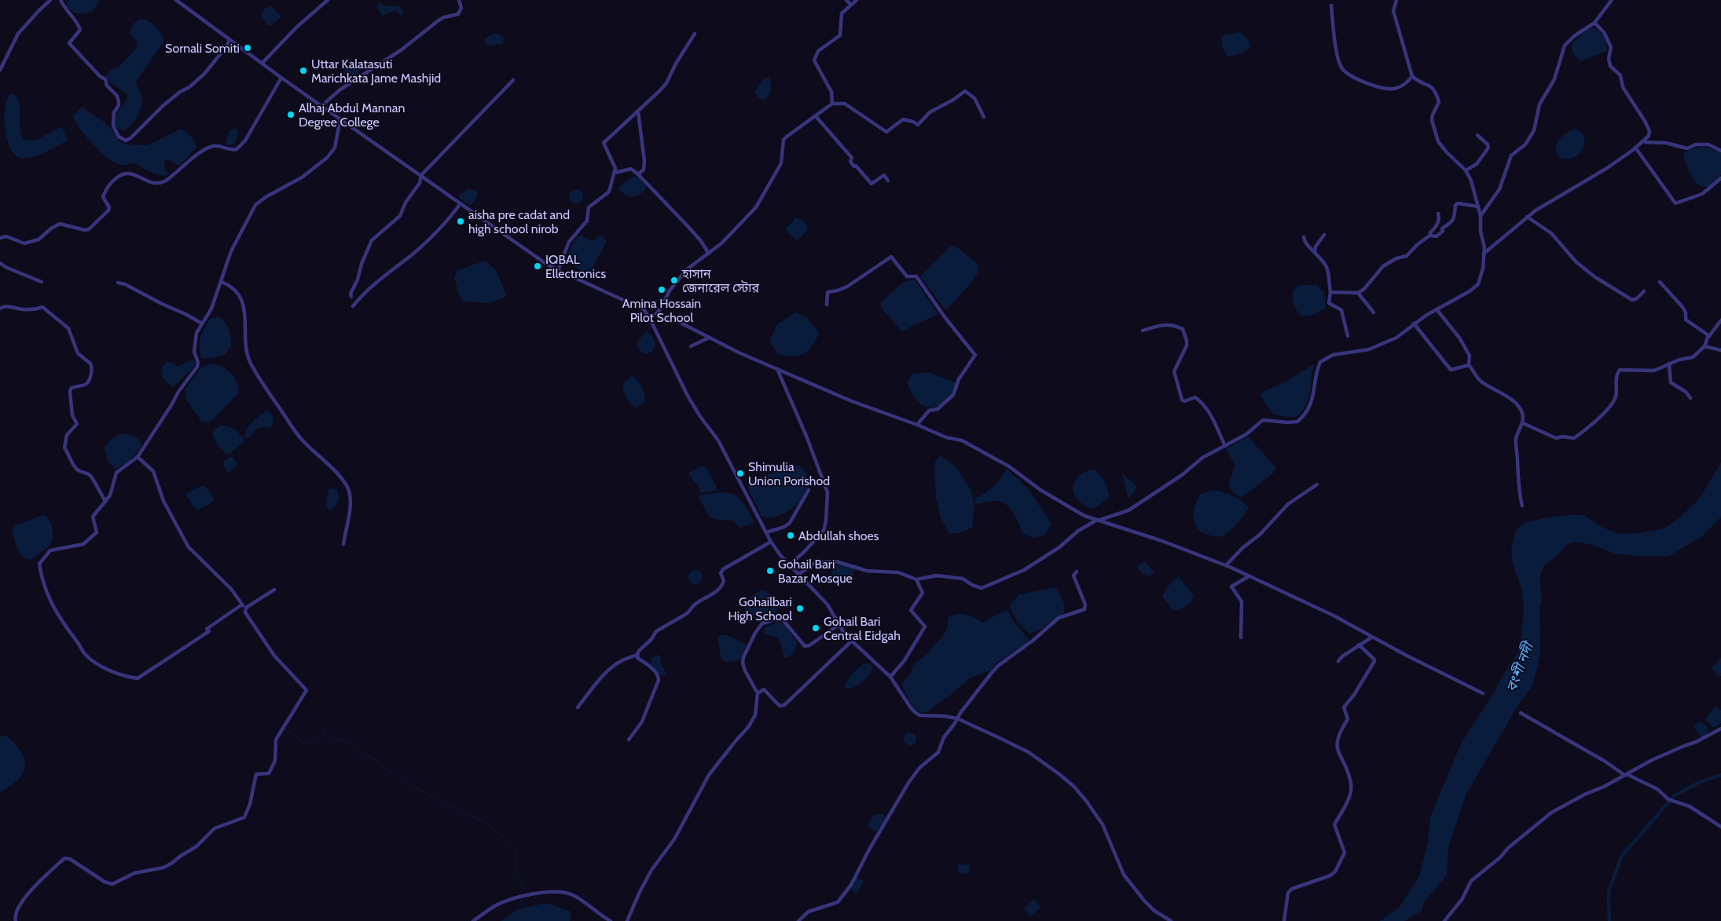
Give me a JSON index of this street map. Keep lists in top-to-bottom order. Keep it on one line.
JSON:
{"water":["বংশী নদী"],"places":["Sornali Somiti","Uttar Kalatasuti Marichkata Jame Mashjid","Alhaj Abdul Mannan Degree College","aisha pre cadat and high school nirob","IQBAL Ellectronics","হাসান জেনারেল স্টোর","Amina Hossain Pilot School","Shimulia Union Porishod","Abdullah shoes","Gohail Bari Bazar Mosque","Gohailbari High School","Gohail Bari Central Eidgah"]}
